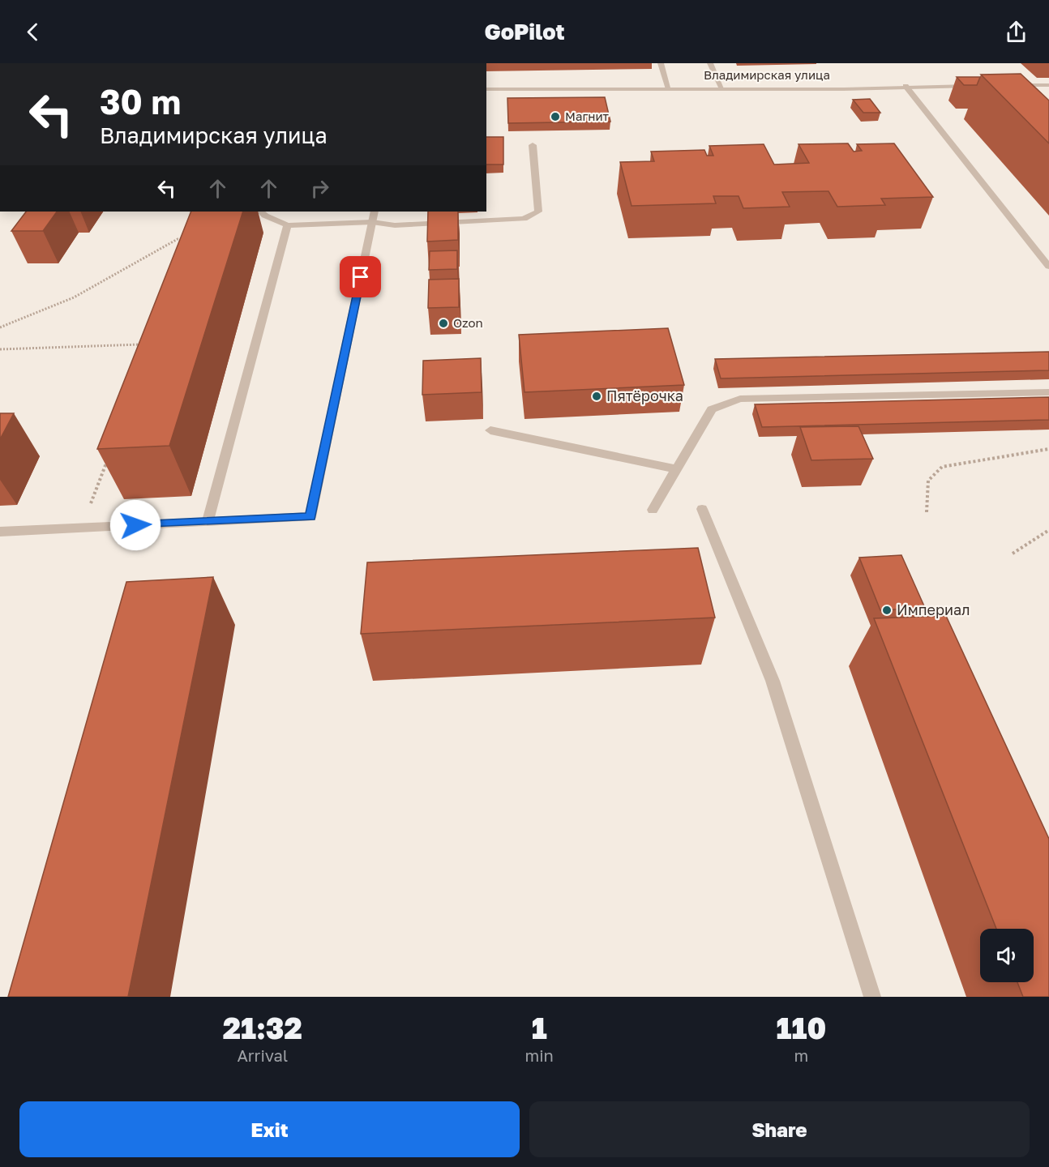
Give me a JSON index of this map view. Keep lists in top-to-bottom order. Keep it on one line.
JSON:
{"streets":{"street":["Владимирская улица"]},"places":["Магнит","Ozon","Пятёрочка","Империал"],"page":{"header":"GoPilot","turn":["30 m","Владимирская улица"],"eta":["21:32","Arrival","1","min","110","m"],"buttons":["Exit","Share"]}}
